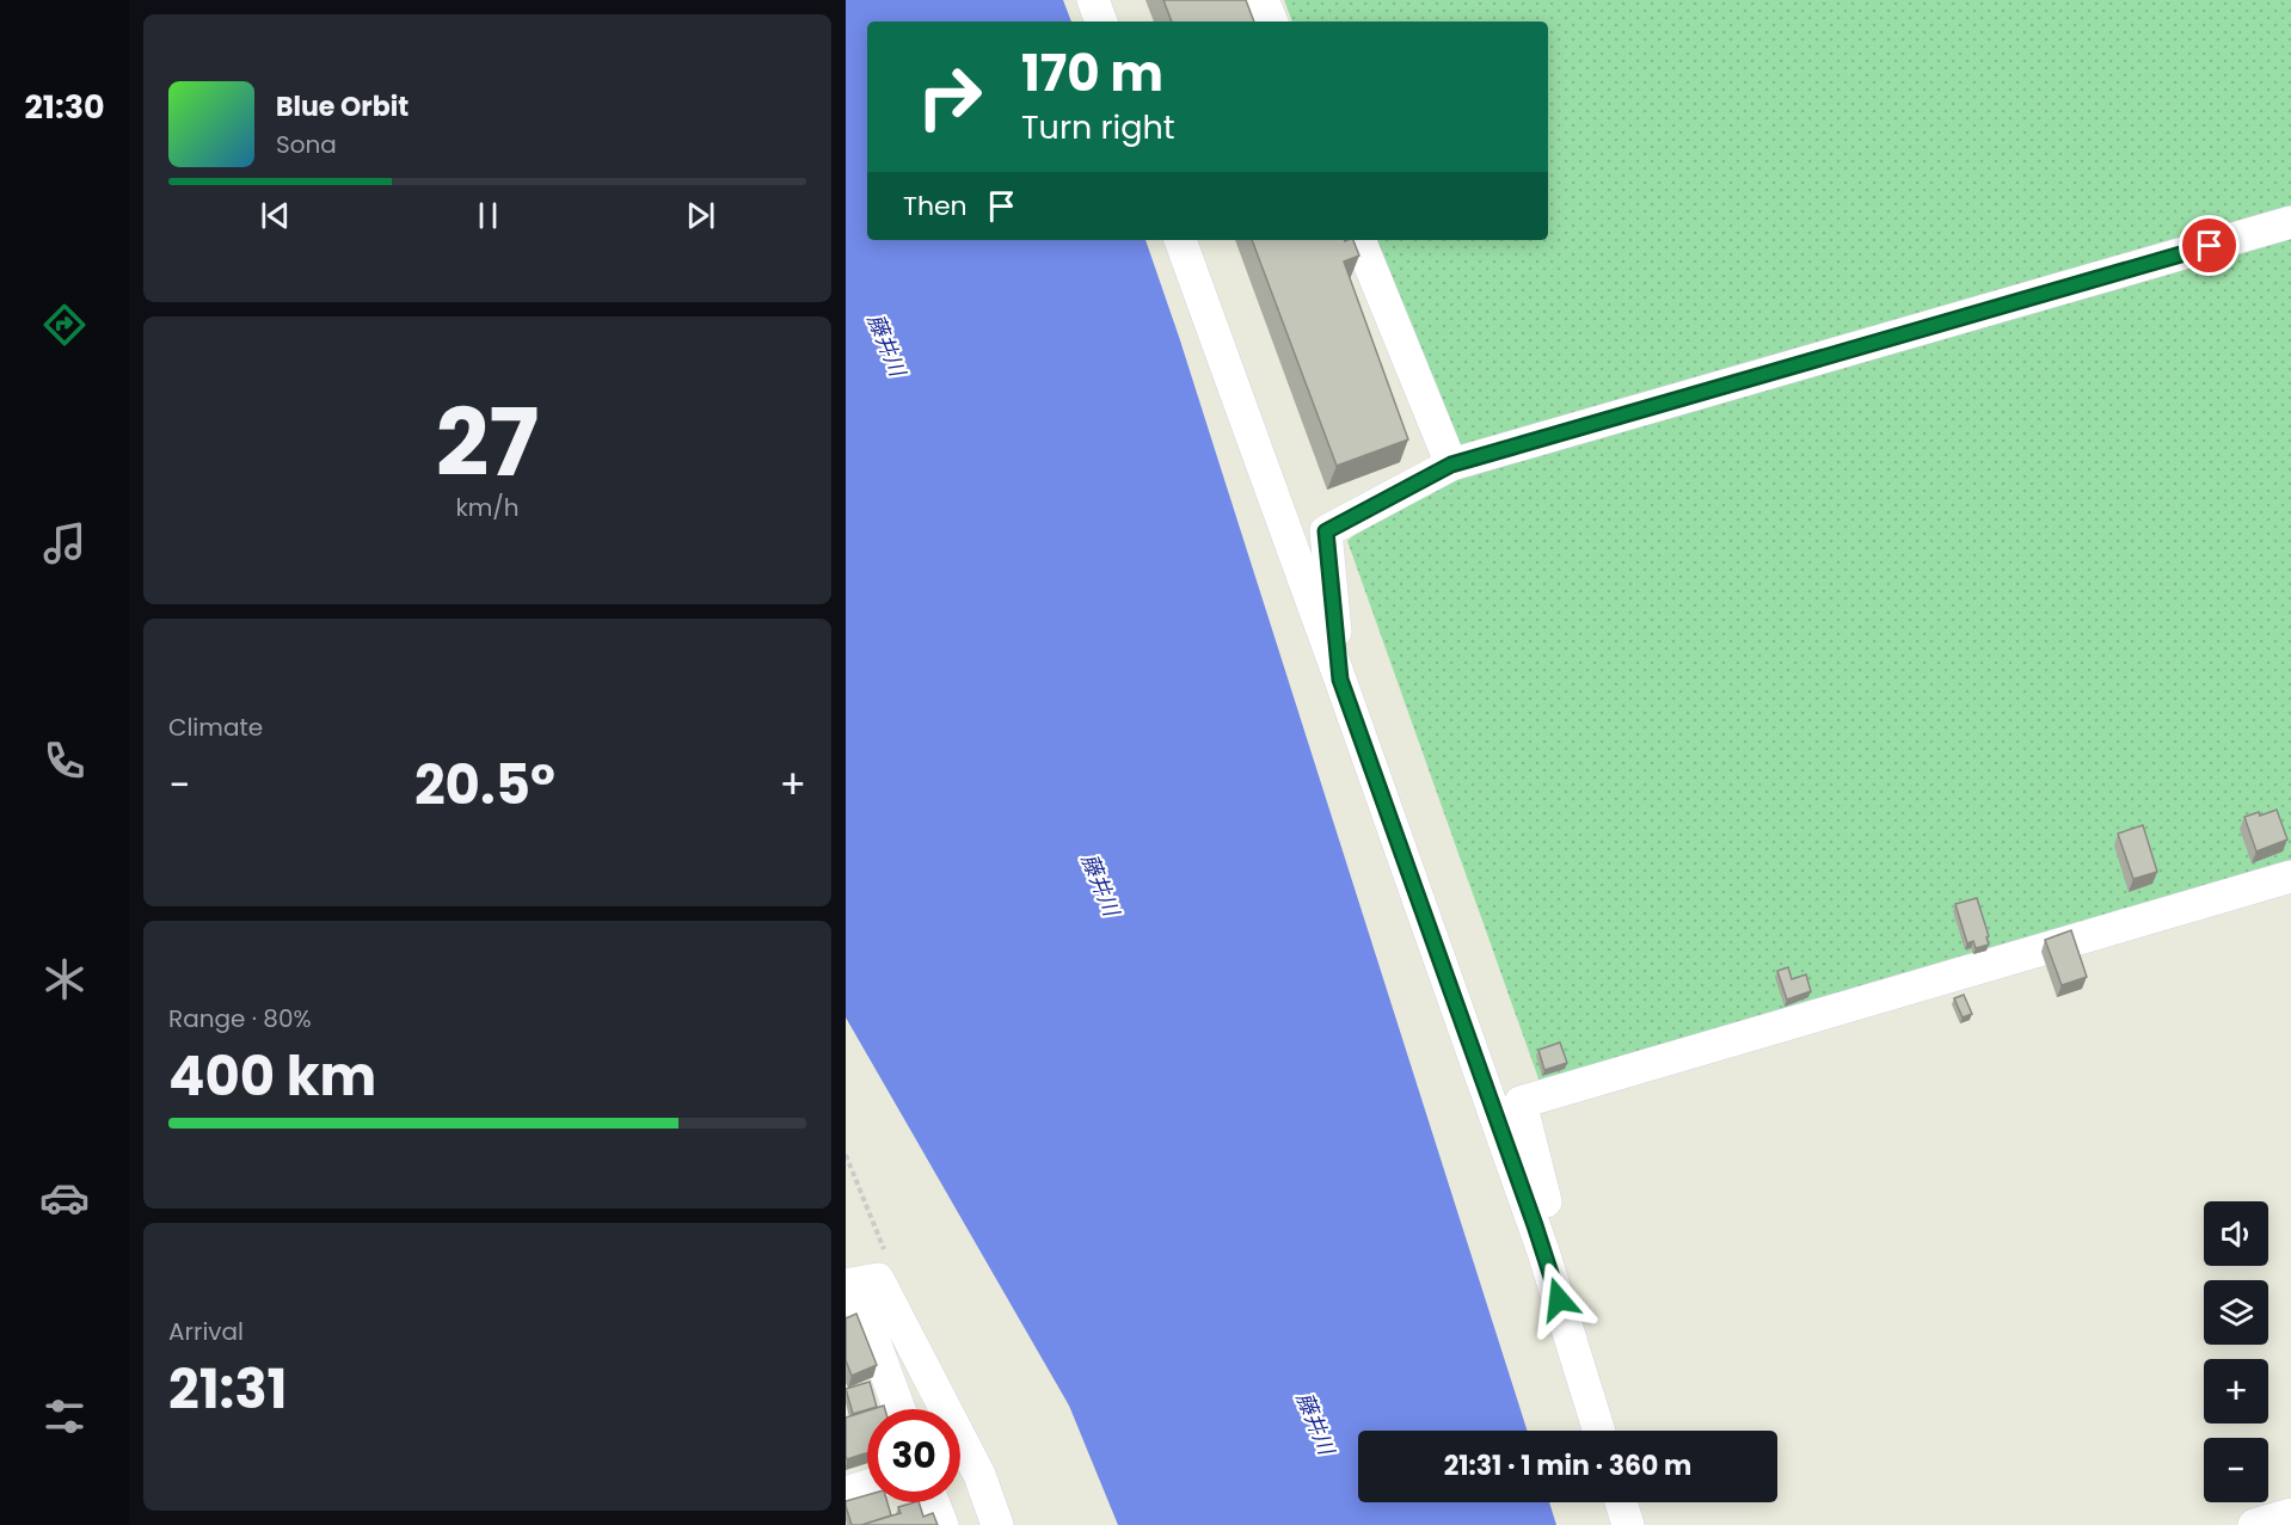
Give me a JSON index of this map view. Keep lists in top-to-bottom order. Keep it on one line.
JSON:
{"water":["藤井川"],"page":{"tabs":"21:30","turn":["170 m","Turn right"],"song":["Blue Orbit","Sona"],"then":"Then","tile":[["27","km/h"],"Climate",["Range · 80%","400 km"],["Arrival","21:31"]],"heat":["−","20.5°","+"],"map_buttons":["+","−"],"limit":"30","trip":"21:31 · 1 min · 360 m"}}
